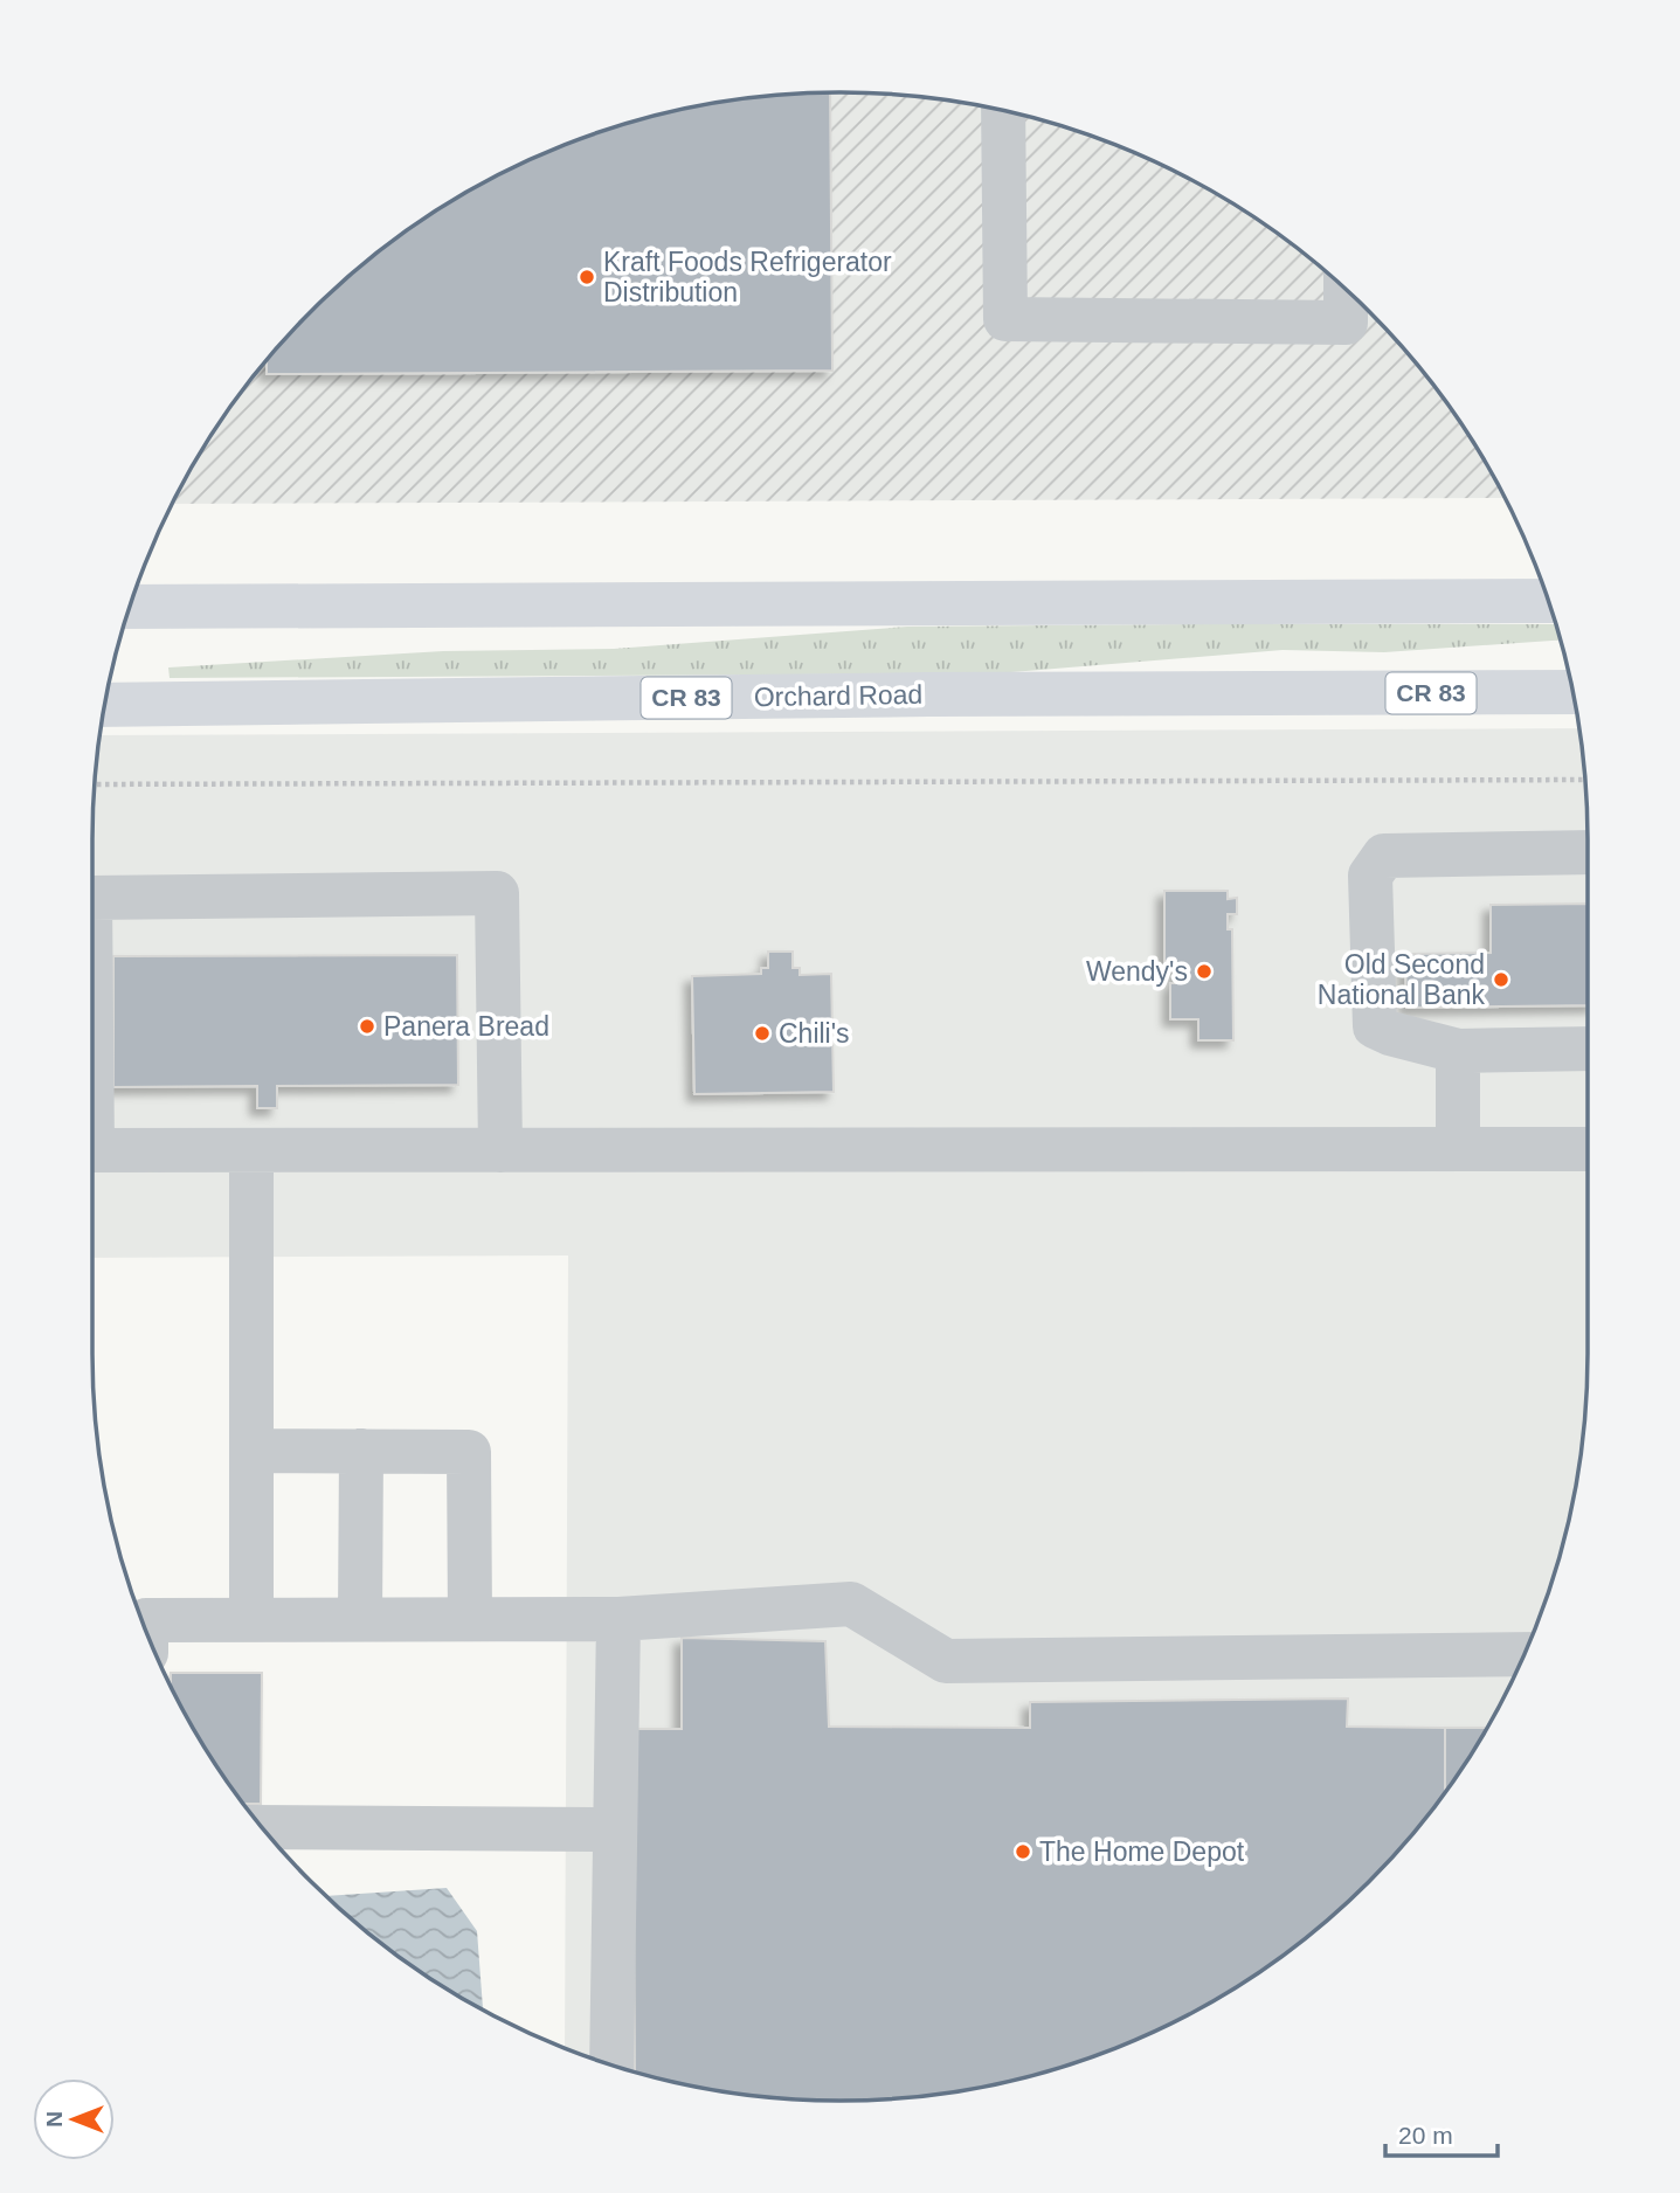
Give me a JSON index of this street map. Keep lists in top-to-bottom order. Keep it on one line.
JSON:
{"streets":{"main road":["CR 83","Orchard Road"]},"places":["Kraft Foods Refrigerator Distribution","Wendy's","Old Second National Bank","Panera Bread","Chili's","The Home Depot"],"scale_bar":"20 m","north":"left"}
